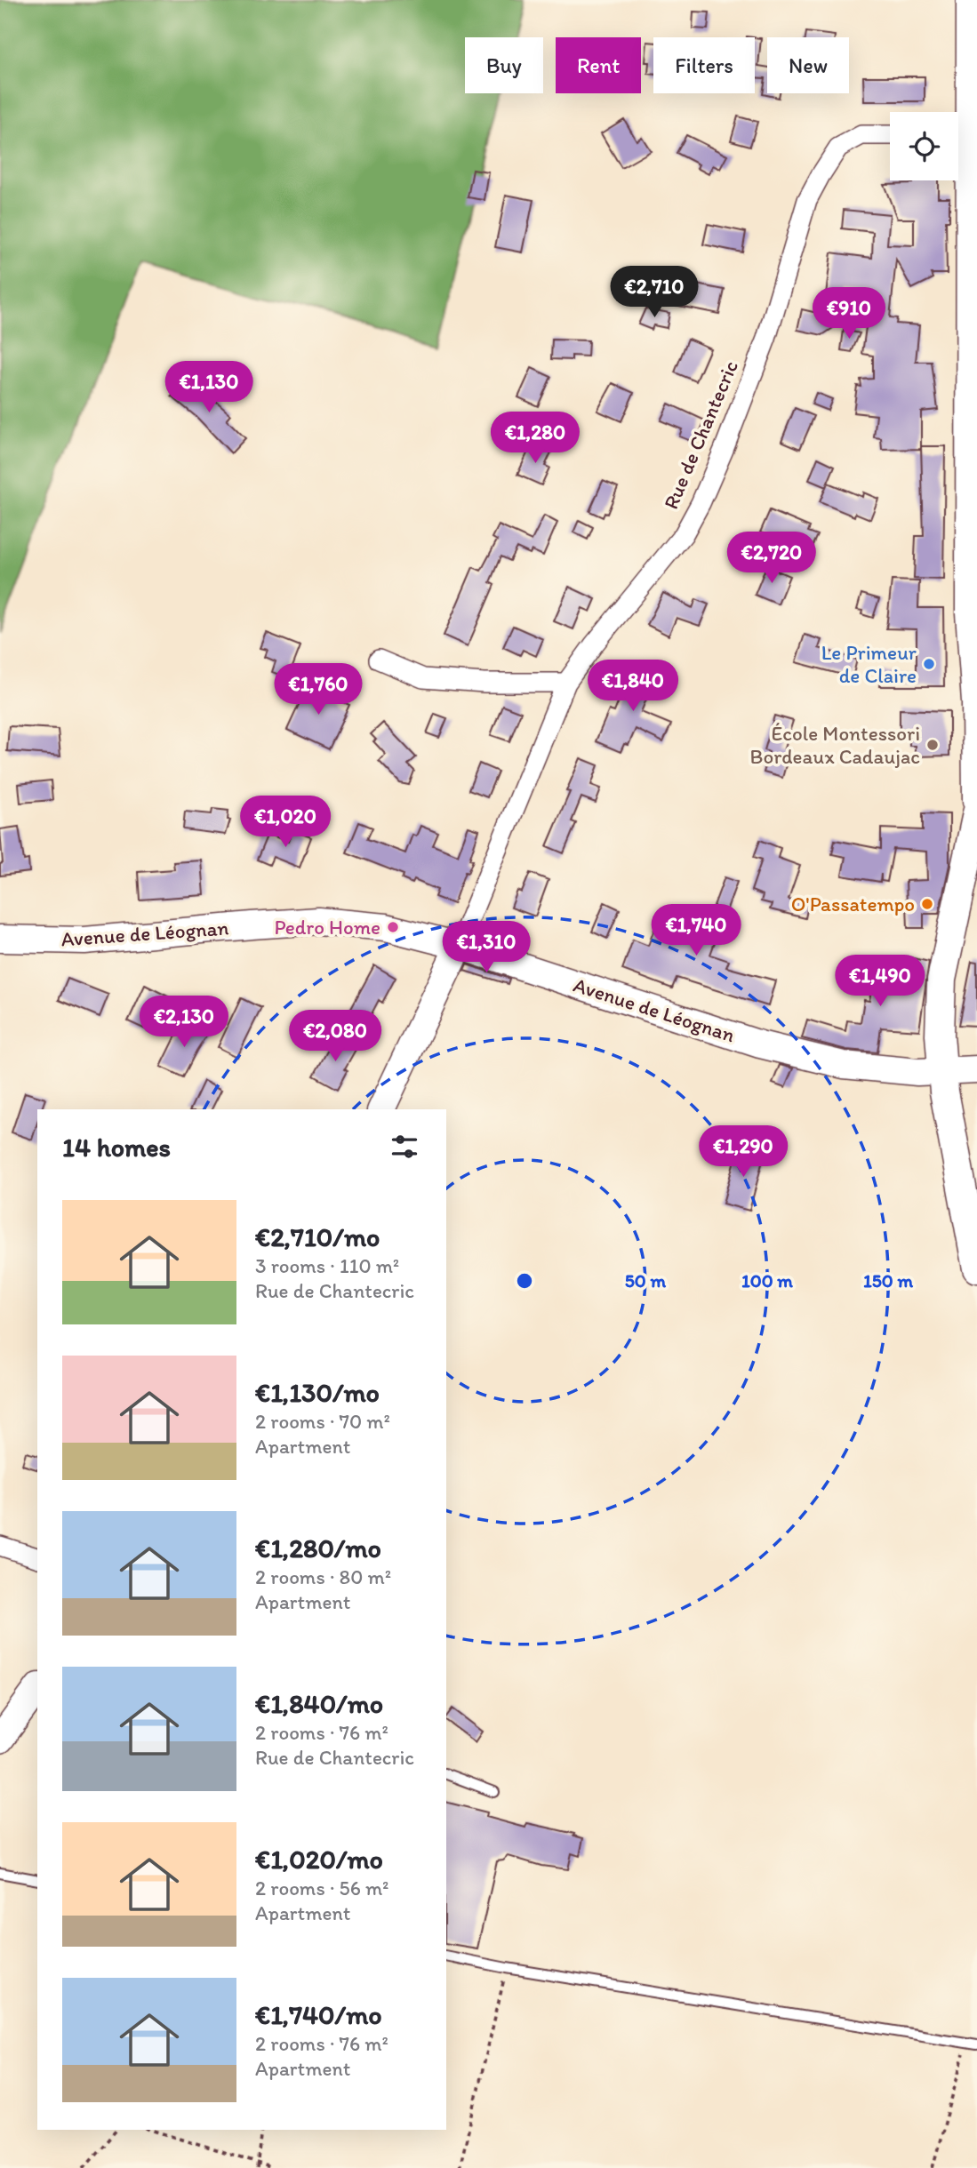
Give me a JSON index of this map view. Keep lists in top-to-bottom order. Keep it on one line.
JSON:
{"streets":{"street":["Rue de Chantecric","Avenue de Léognan"]},"crossings":[["Rue de Chantecric","Avenue de Léognan"]],"places":["Le Primeur de Claire","École Montessori Bordeaux Cadaujac","O'Passatempo","Pedro Home"],"page":{"chip":["Buy","Rent","Filters","New"],"price":["€2,710","€910","€1,130","€1,280","€2,720","€1,840","€1,760","€1,020","€1,740","€1,310","€1,490","€2,130","€2,080","€1,290"],"heading":"14 homes","list":[{"name":"€2,710/mo","note":"3 rooms · 110 m² · Rue de Chantecric"},{"name":"€1,130/mo","note":"2 rooms · 70 m² · Apartment"},{"name":"€1,280/mo","note":"2 rooms · 80 m² · Apartment"},{"name":"€1,840/mo","note":"2 rooms · 76 m² · Rue de Chantecric"},{"name":"€1,020/mo","note":"2 rooms · 56 m² · Apartment"},{"name":"€1,740/mo","note":"2 rooms · 76 m² · Apartment"}]},"rings":["50 m","100 m","150 m"]}
